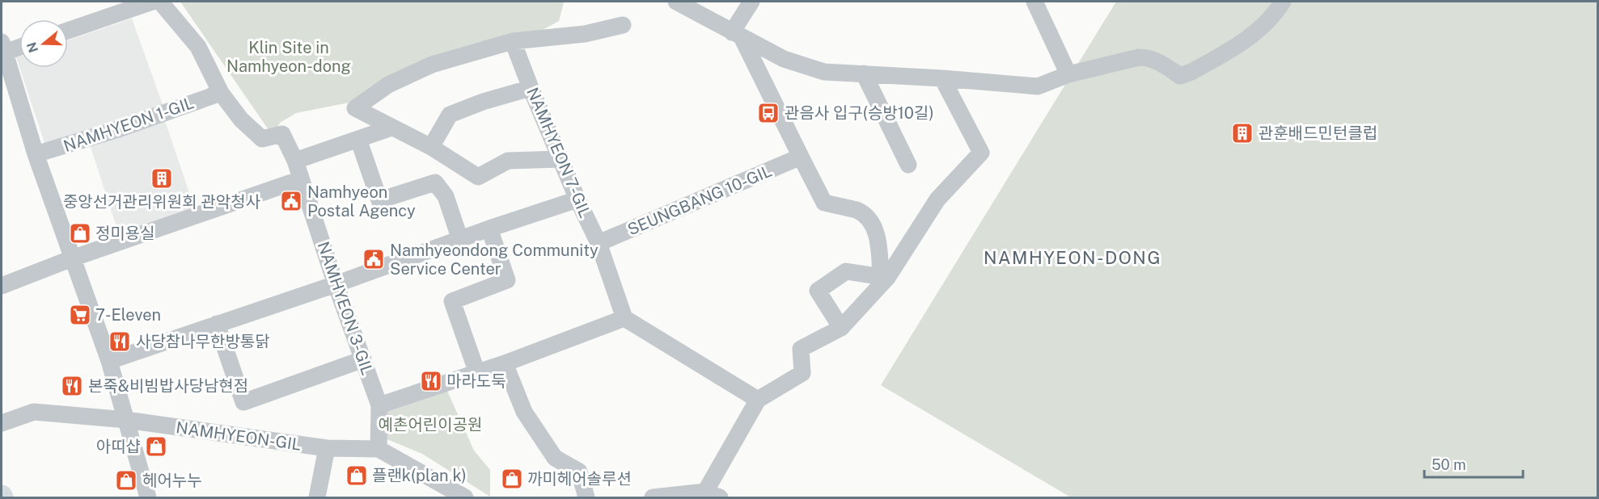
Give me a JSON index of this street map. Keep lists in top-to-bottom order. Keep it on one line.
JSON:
{"streets":{"street":["NAMHYEON 1-GIL","NAMHYEON 7-GIL","SEUNGBANG 10-GIL","NAMHYEON 3-GIL","NAMHYEON-GIL"]},"crossings":[["NAMHYEON 1-GIL","NAMHYEON 3-GIL"],["NAMHYEON 7-GIL","SEUNGBANG 10-GIL"],["NAMHYEON 3-GIL","NAMHYEON-GIL"]],"districts":["NAMHYEON-DONG"],"parks":["Klin Site in Namhyeon-dong","예촌어린이공원"],"places":{"bus stop":["관음사 입구(승방10길)"],"building":["관훈배드민턴클럽","중앙선거관리위원회 관악청사"],"public building":["Namhyeon Postal Agency","Namhyeondong Community Service Center"],"shop":["정미용실","아띠샵","플랜k(plan k)","까미헤어솔루션","헤어누누"],"supermarket":["7-Eleven"],"restaurant":["사당참나무한방통닭","마라도둑","본죽&비빔밥사당남현점"]},"scale_bar":"50 m","north":"left"}
